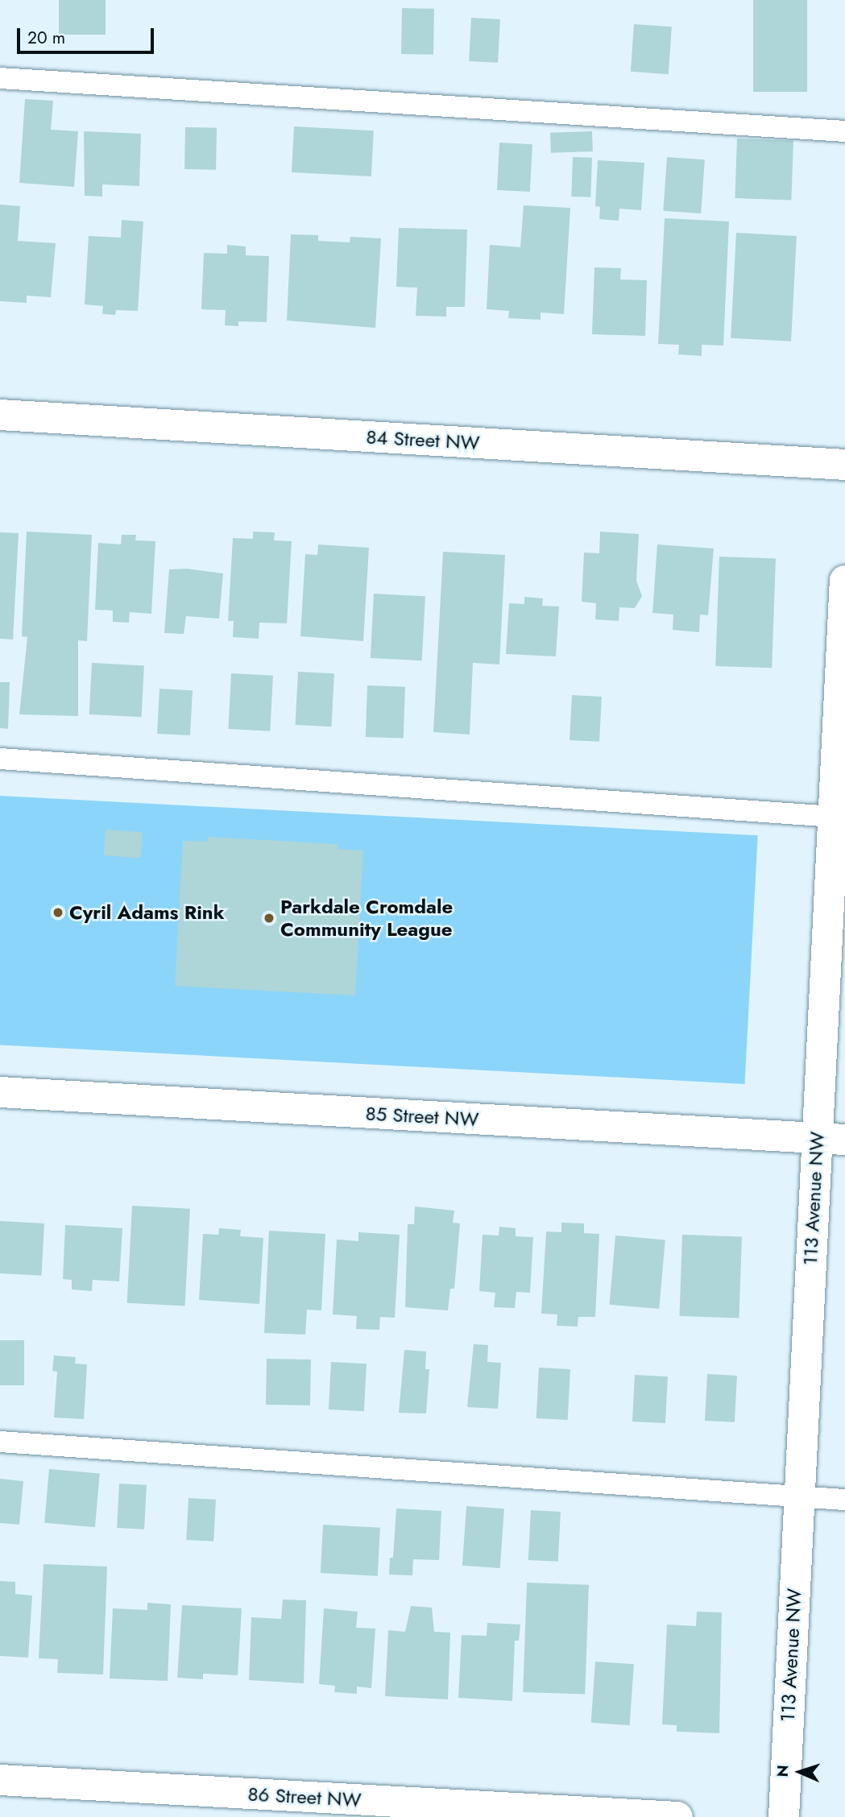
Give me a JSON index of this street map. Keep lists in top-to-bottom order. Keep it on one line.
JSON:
{"streets":{"street":["84 Street NW","85 Street NW","113 Avenue NW","86 Street NW"]},"crossings":[["85 Street NW","113 Avenue NW"]],"places":["Cyril Adams Rink","Parkdale Cromdale Community League"],"scale_bar":"20 m","north":"left"}
